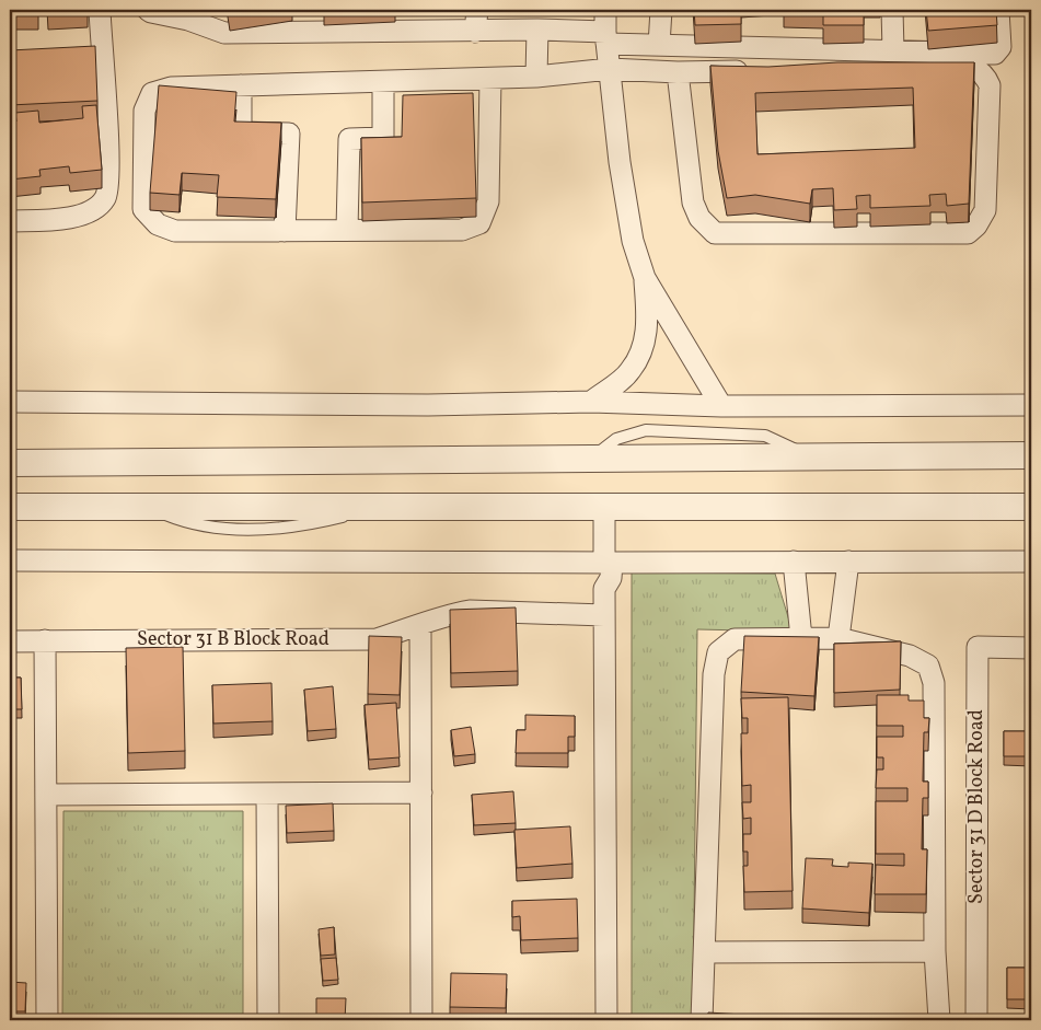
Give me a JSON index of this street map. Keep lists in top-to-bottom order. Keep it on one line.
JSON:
{"streets":{"street":["Sector 31 B Block Road","Sector 31 D Block Road"]}}
